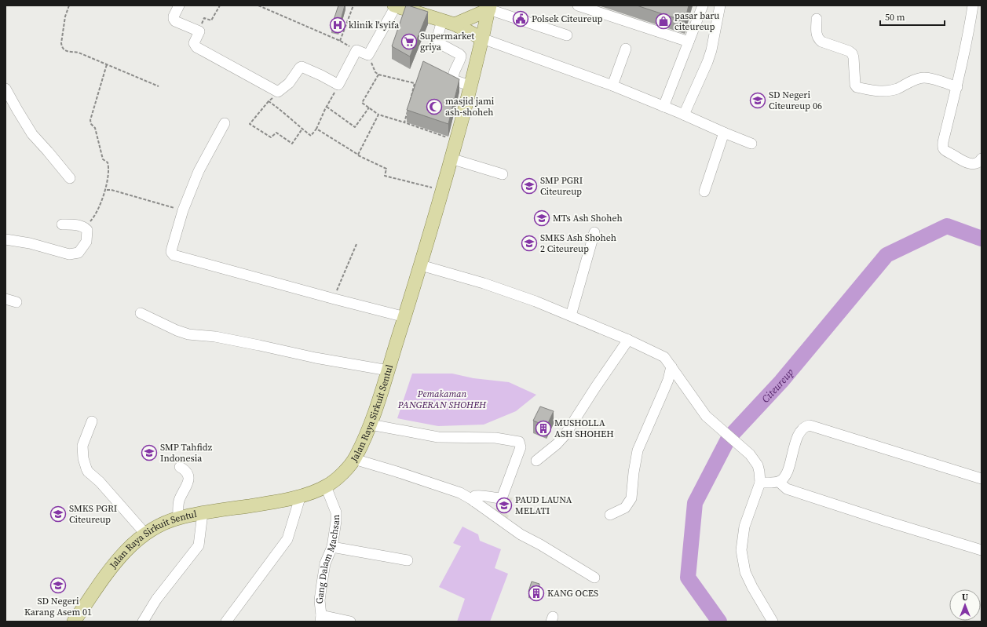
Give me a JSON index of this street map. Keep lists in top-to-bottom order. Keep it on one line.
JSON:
{"streets":{"main road":["Jalan Raya Sirkuit Sentul"],"street":["Gang Dalam Machsan"]},"crossings":[["Jalan Raya Sirkuit Sentul","Gang Dalam Machsan"]],"water":["Citeureup"],"parks":["Pemakaman PANGERAN SHOHEH"],"places":{"public building":["Polsek Citeureup"],"shop":["pasar baru citeureup"],"hospital":["klinik l'syifa"],"supermarket":["Supermarket griya"],"school or university":["SD Negeri Citeureup 06","SMP PGRI Citeureup","MTs Ash Shoheh","SMKS Ash Shoheh 2 Citeureup","SMP Tahfidz Indonesia","PAUD LAUNA MELATI","SMKS PGRI Citeureup","SD Negeri Karang Asem 01"],"mosque":["masjid jami ash-shoheh"],"building":["MUSHOLLA ASH SHOHEH","KANG OCES"]},"scale_bar":"50 m","north":"top"}
